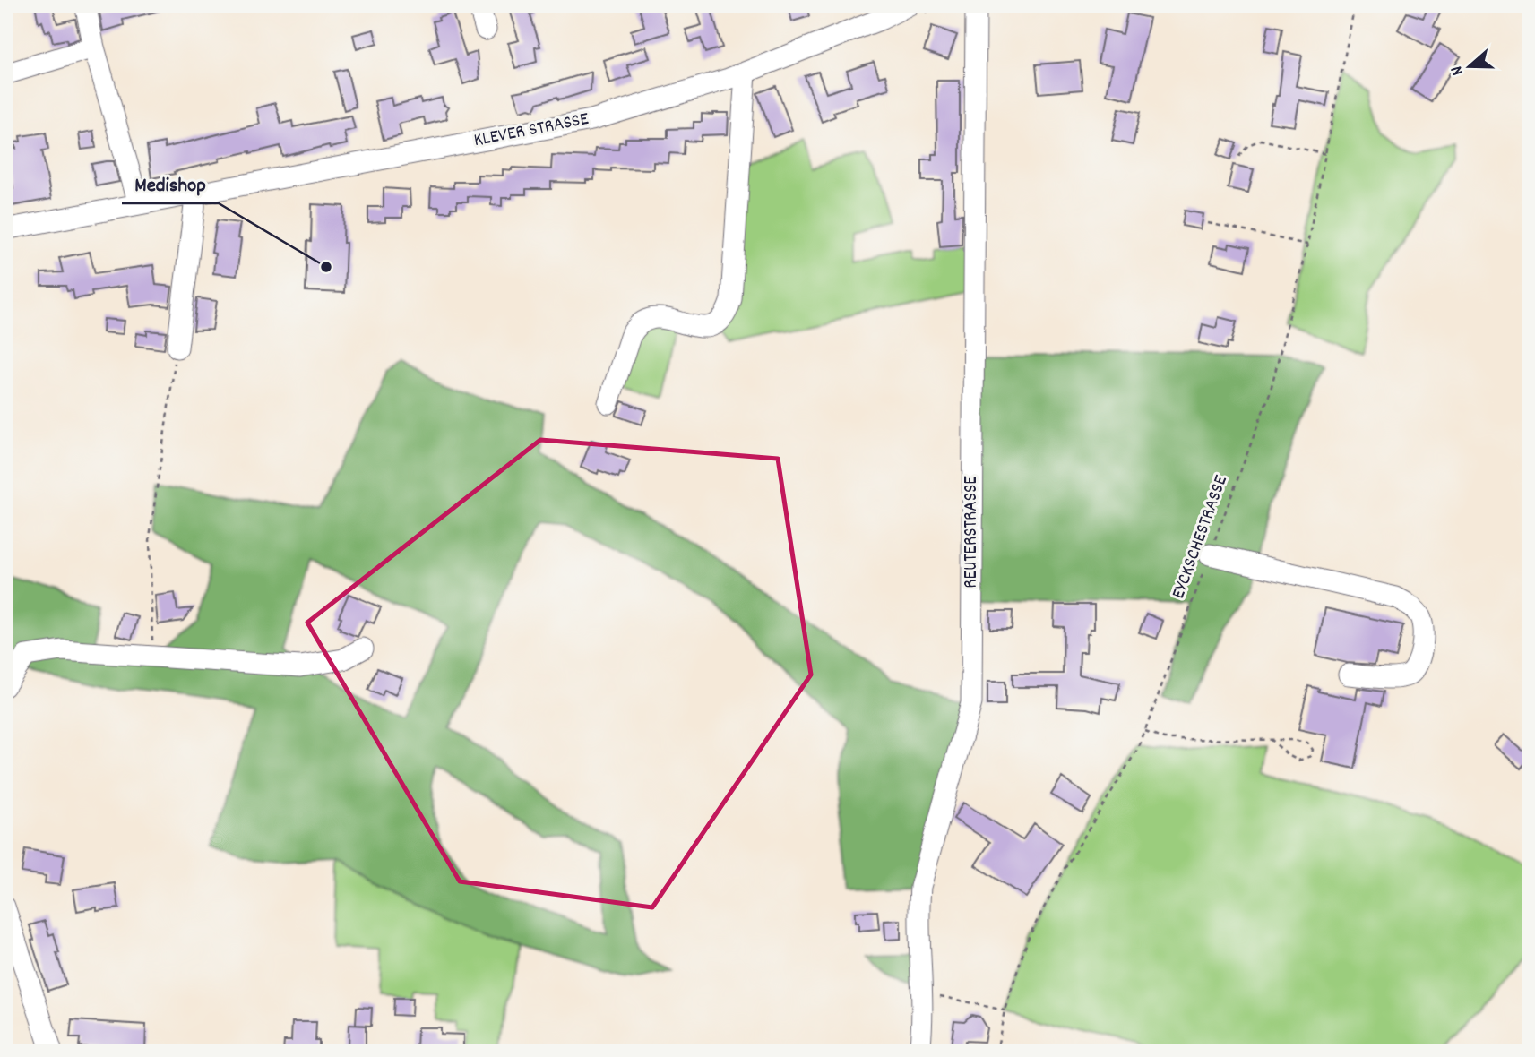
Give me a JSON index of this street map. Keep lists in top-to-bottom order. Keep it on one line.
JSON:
{"streets":{"street":["KLEVER STRASSE","REUTERSTRASSE"],"path":["EYCKSCHESTRASSE"]},"places":["Medishop"],"north":"left"}
